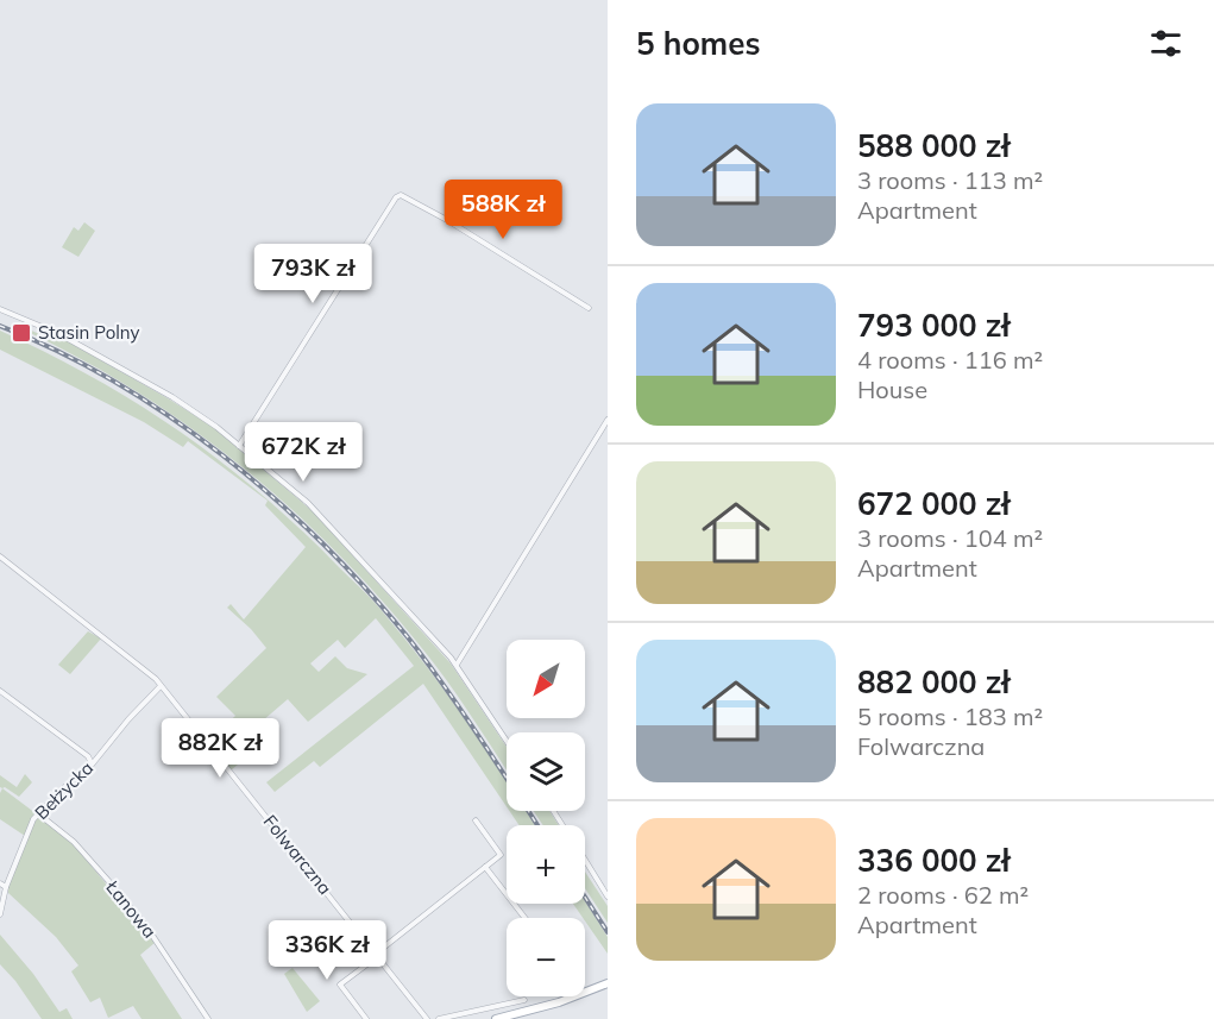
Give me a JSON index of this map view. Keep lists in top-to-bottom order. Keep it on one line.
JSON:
{"streets":{"street":["Bełżycka","Folwarczna","Łanowa"]},"crossings":[["Bełżycka","Folwarczna"],["Bełżycka","Łanowa"]],"places":{"transit":["Stasin Polny"]},"north":"bottom left","page":{"heading":"5 homes","list":[{"name":"588 000 zł","note":"3 rooms · 113 m² · Apartment"},{"name":"793 000 zł","note":"4 rooms · 116 m² · House"},{"name":"672 000 zł","note":"3 rooms · 104 m² · Apartment"},{"name":"882 000 zł","note":"5 rooms · 183 m² · Folwarczna"},{"name":"336 000 zł","note":"2 rooms · 62 m² · Apartment"}],"price":["588K zł","793K zł","672K zł","882K zł","336K zł"],"map_buttons":["+","−"]}}
